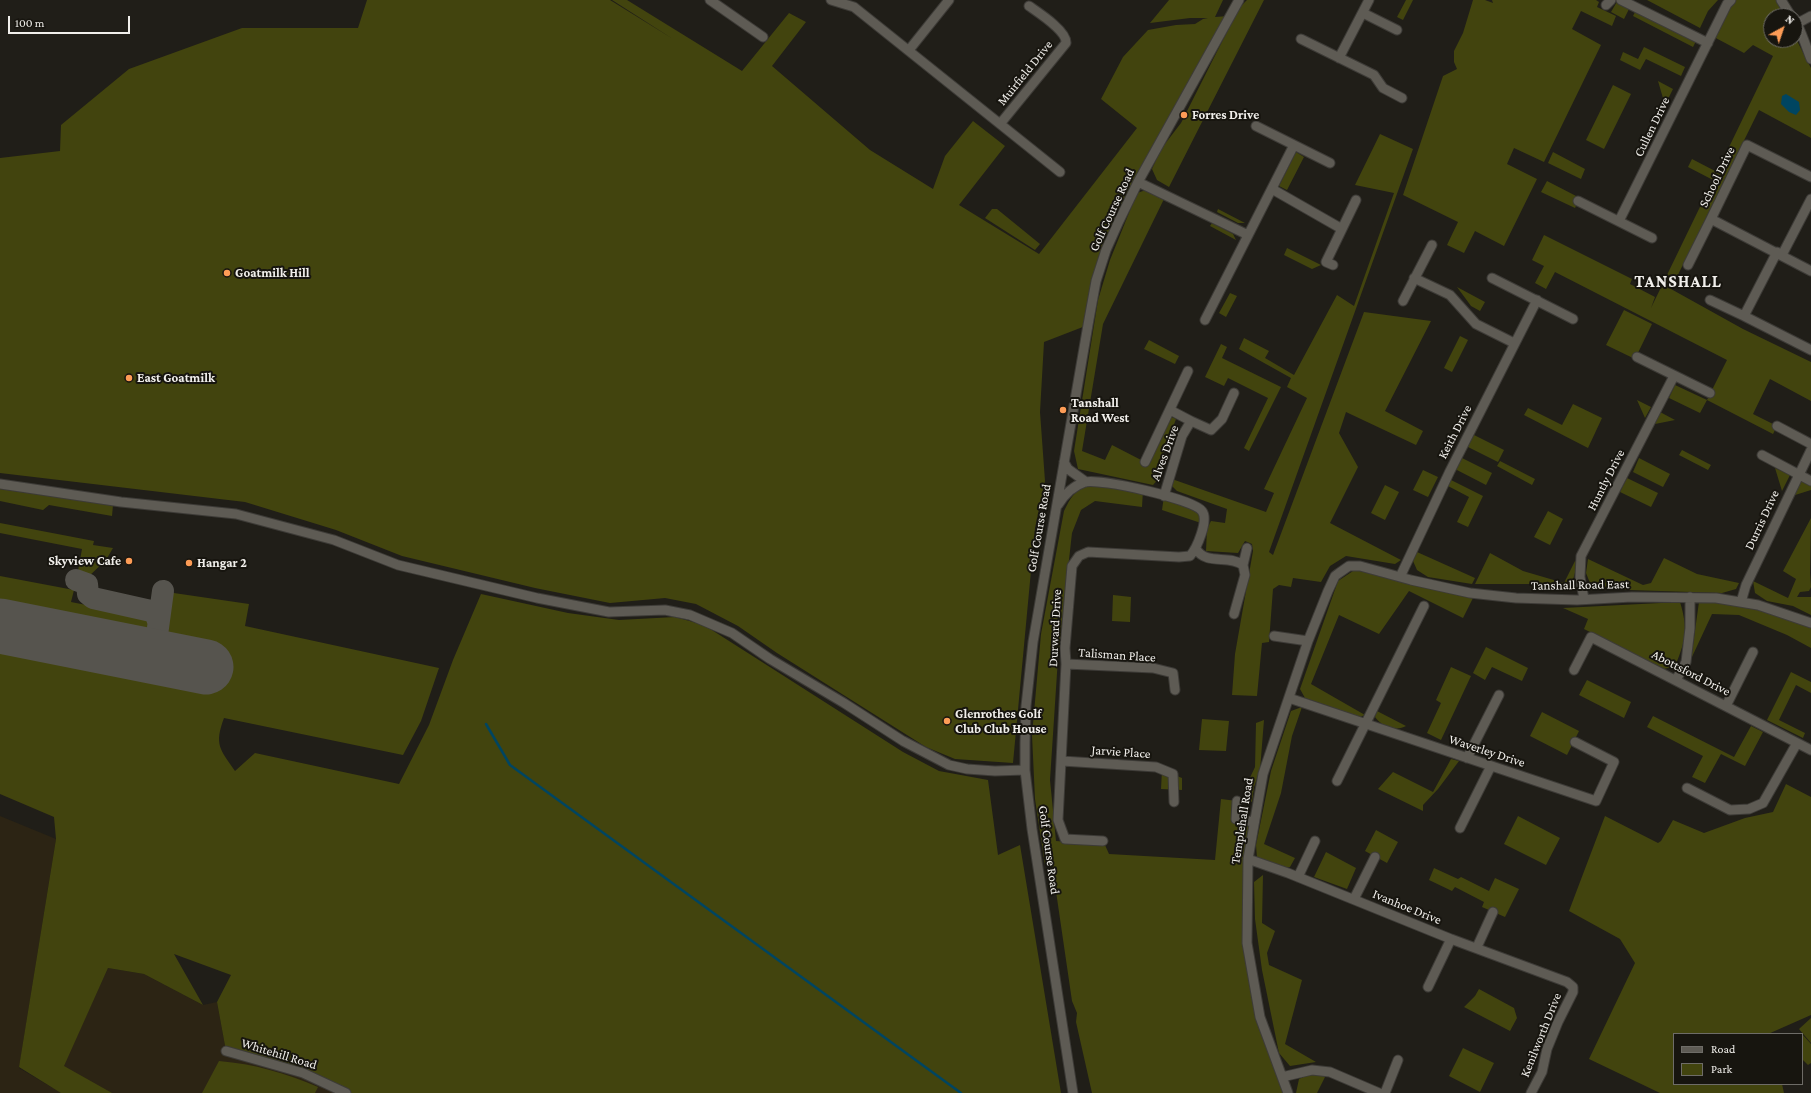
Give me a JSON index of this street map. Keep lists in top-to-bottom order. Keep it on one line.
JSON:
{"streets":{"street":["Muirfield Drive","Cullen Drive","School Drive","Golf Course Road","Keith Drive","Alves Drive","Huntly Drive","Durris Drive","Tanshall Road East","Durward Drive","Talisman Place","Abottsford Drive","Waverley Drive","Jarvie Place","Templehall Road","Ivanhoe Drive","Kenilworth Drive","Whitehill Road"]},"crossings":[["Keith Drive","Tanshall Road East"],["Huntly Drive","Tanshall Road East"],["Durris Drive","Tanshall Road East"],["Tanshall Road East","Templehall Road"],["Durward Drive","Talisman Place"],["Durward Drive","Jarvie Place"],["Waverley Drive","Templehall Road"],["Templehall Road","Ivanhoe Drive"],["Ivanhoe Drive","Kenilworth Drive"]],"districts":["TANSHALL"],"places":["Forres Drive","Goatmilk Hill","East Goatmilk","Tanshall Road West","Skyview Cafe","Hangar 2","Glenrothes Golf Club Club House"],"legend":["Road","Park"],"scale_bar":"100 m","north":"top right"}
